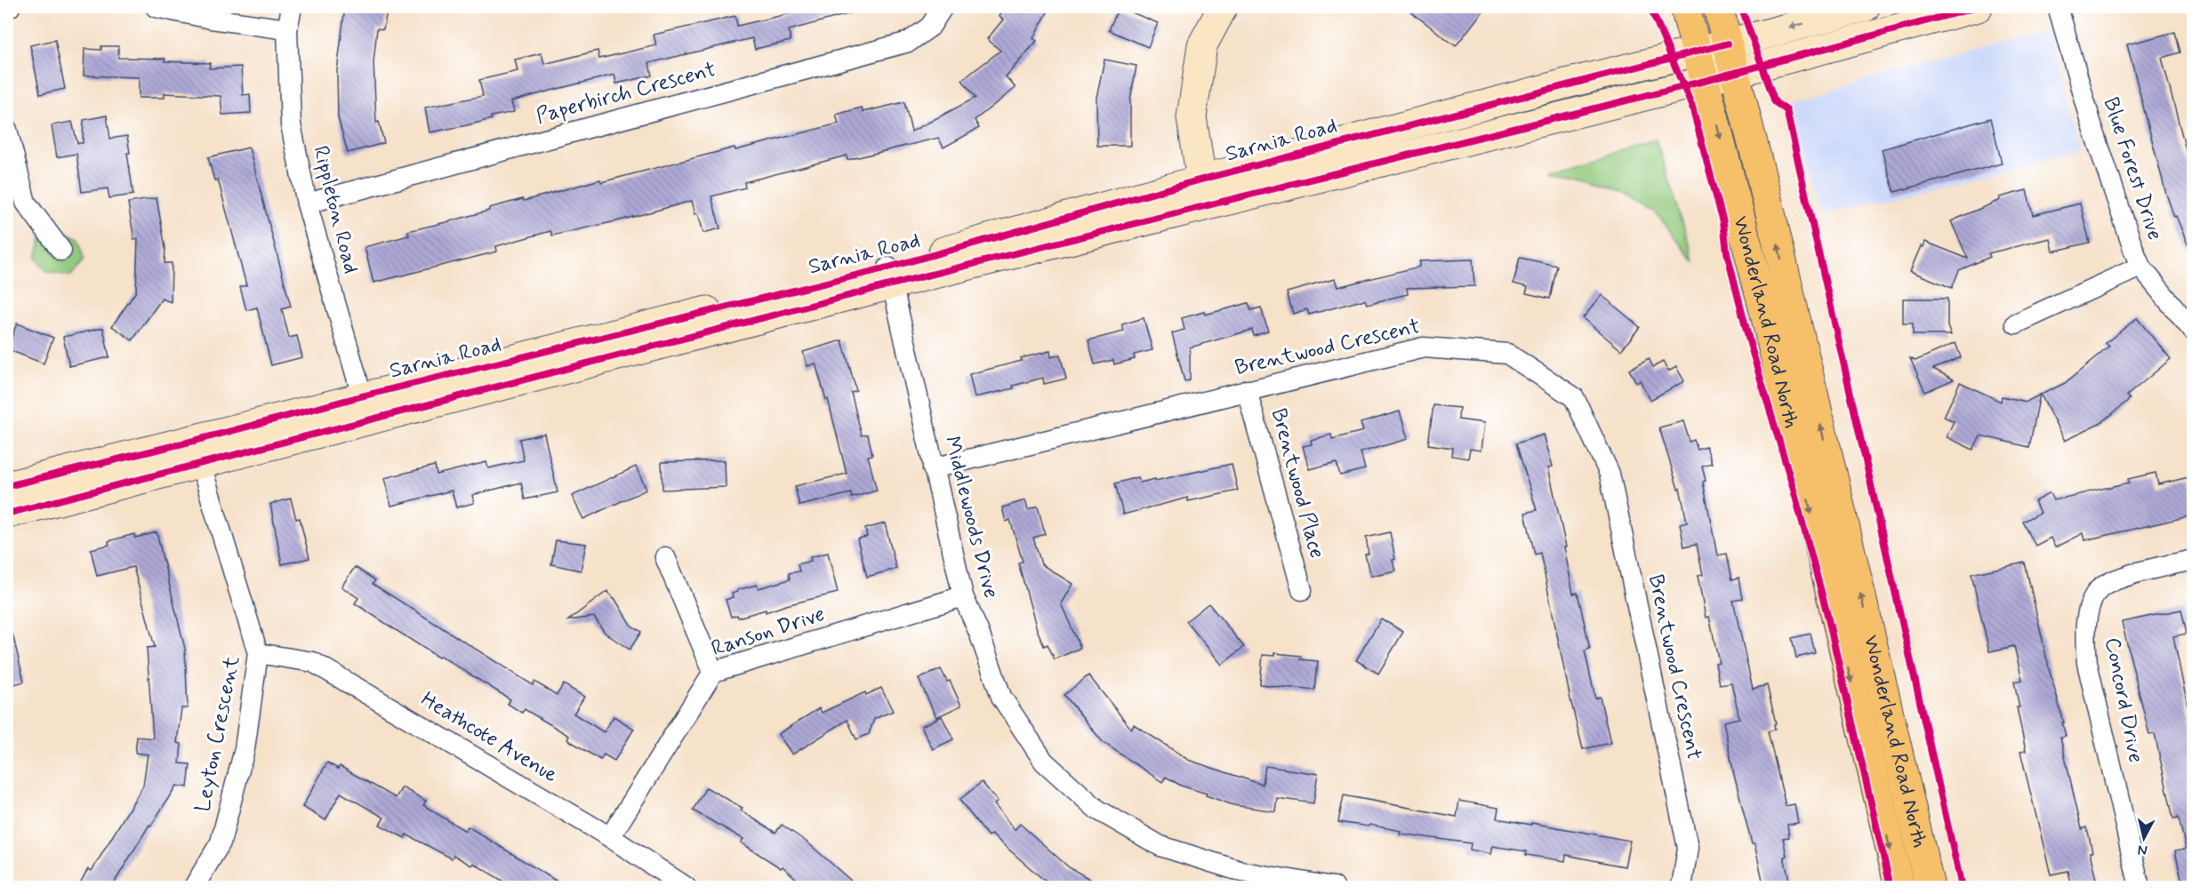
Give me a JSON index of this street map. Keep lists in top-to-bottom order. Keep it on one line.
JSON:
{"streets":{"main road":["Sarnia Road","Wonderland Road North"],"street":["Paperbirch Crescent","Blue Forest Drive","Rippleton Road","Brentwood Crescent","Brentwood Place","Middlewoods Drive","Ranson Drive","Concord Drive","Leyton Crescent","Heathcote Avenue"]},"crossings":[["Paperbirch Crescent","Rippleton Road"],["Sarnia Road","Rippleton Road"],["Sarnia Road","Wonderland Road North"],["Sarnia Road","Middlewoods Drive"],["Sarnia Road","Leyton Crescent"],["Brentwood Crescent","Brentwood Place"],["Brentwood Crescent","Middlewoods Drive"],["Middlewoods Drive","Ranson Drive"],["Ranson Drive","Heathcote Avenue"],["Leyton Crescent","Heathcote Avenue"]],"north":"bottom"}
